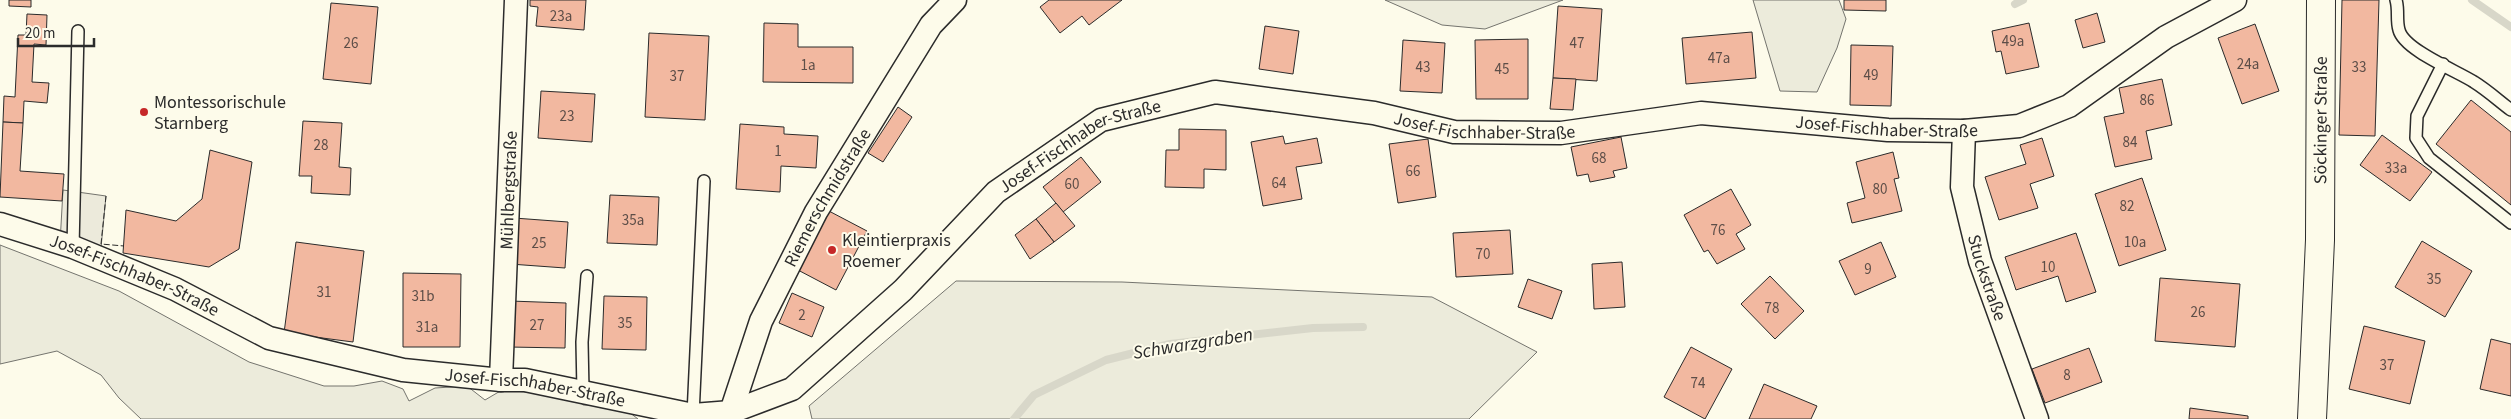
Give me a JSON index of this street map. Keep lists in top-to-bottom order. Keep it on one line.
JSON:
{"streets":{"street":["Söckinger Straße","Josef-Fischhaber-Straße","Mühlbergstraße","Riemerschmidstraße","Stuckstraße"]},"crossings":[["Josef-Fischhaber-Straße","Mühlbergstraße"],["Josef-Fischhaber-Straße","Riemerschmidstraße"],["Josef-Fischhaber-Straße","Stuckstraße"]],"water":["Schwarzgraben"],"places":["Montessorischule Starnberg","Kleintierpraxis Roemer"],"house_numbers":["23a","49a","26","47","47a","24a","1a","43","33","45","49","37","86","23","84","28","1","68","33a","66","64","60","80","82","35a","76","10a","25","70","10","9","35","31","31b","78","26","2","35","27","31a","37","8","74"],"scale_bar":"20 m"}
